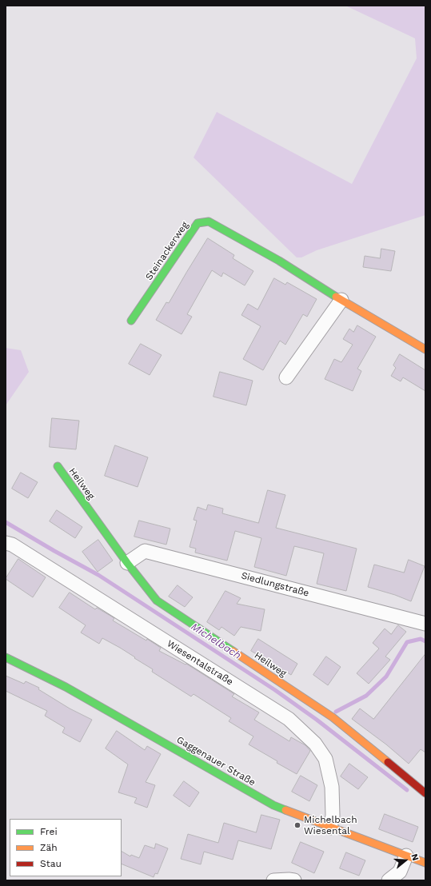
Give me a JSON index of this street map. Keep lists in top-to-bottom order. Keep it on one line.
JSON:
{"streets":{"street":["Steinackerweg","Heilweg","Siedlungstraße","Wiesentalstraße","Gaggenauer Straße"]},"crossings":[["Heilweg","Siedlungstraße"],["Wiesentalstraße","Gaggenauer Straße"]],"water":["Michelbach"],"places":["Michelbach Wiesental"],"legend":["Frei","Zäh","Stau"],"north":"right"}
